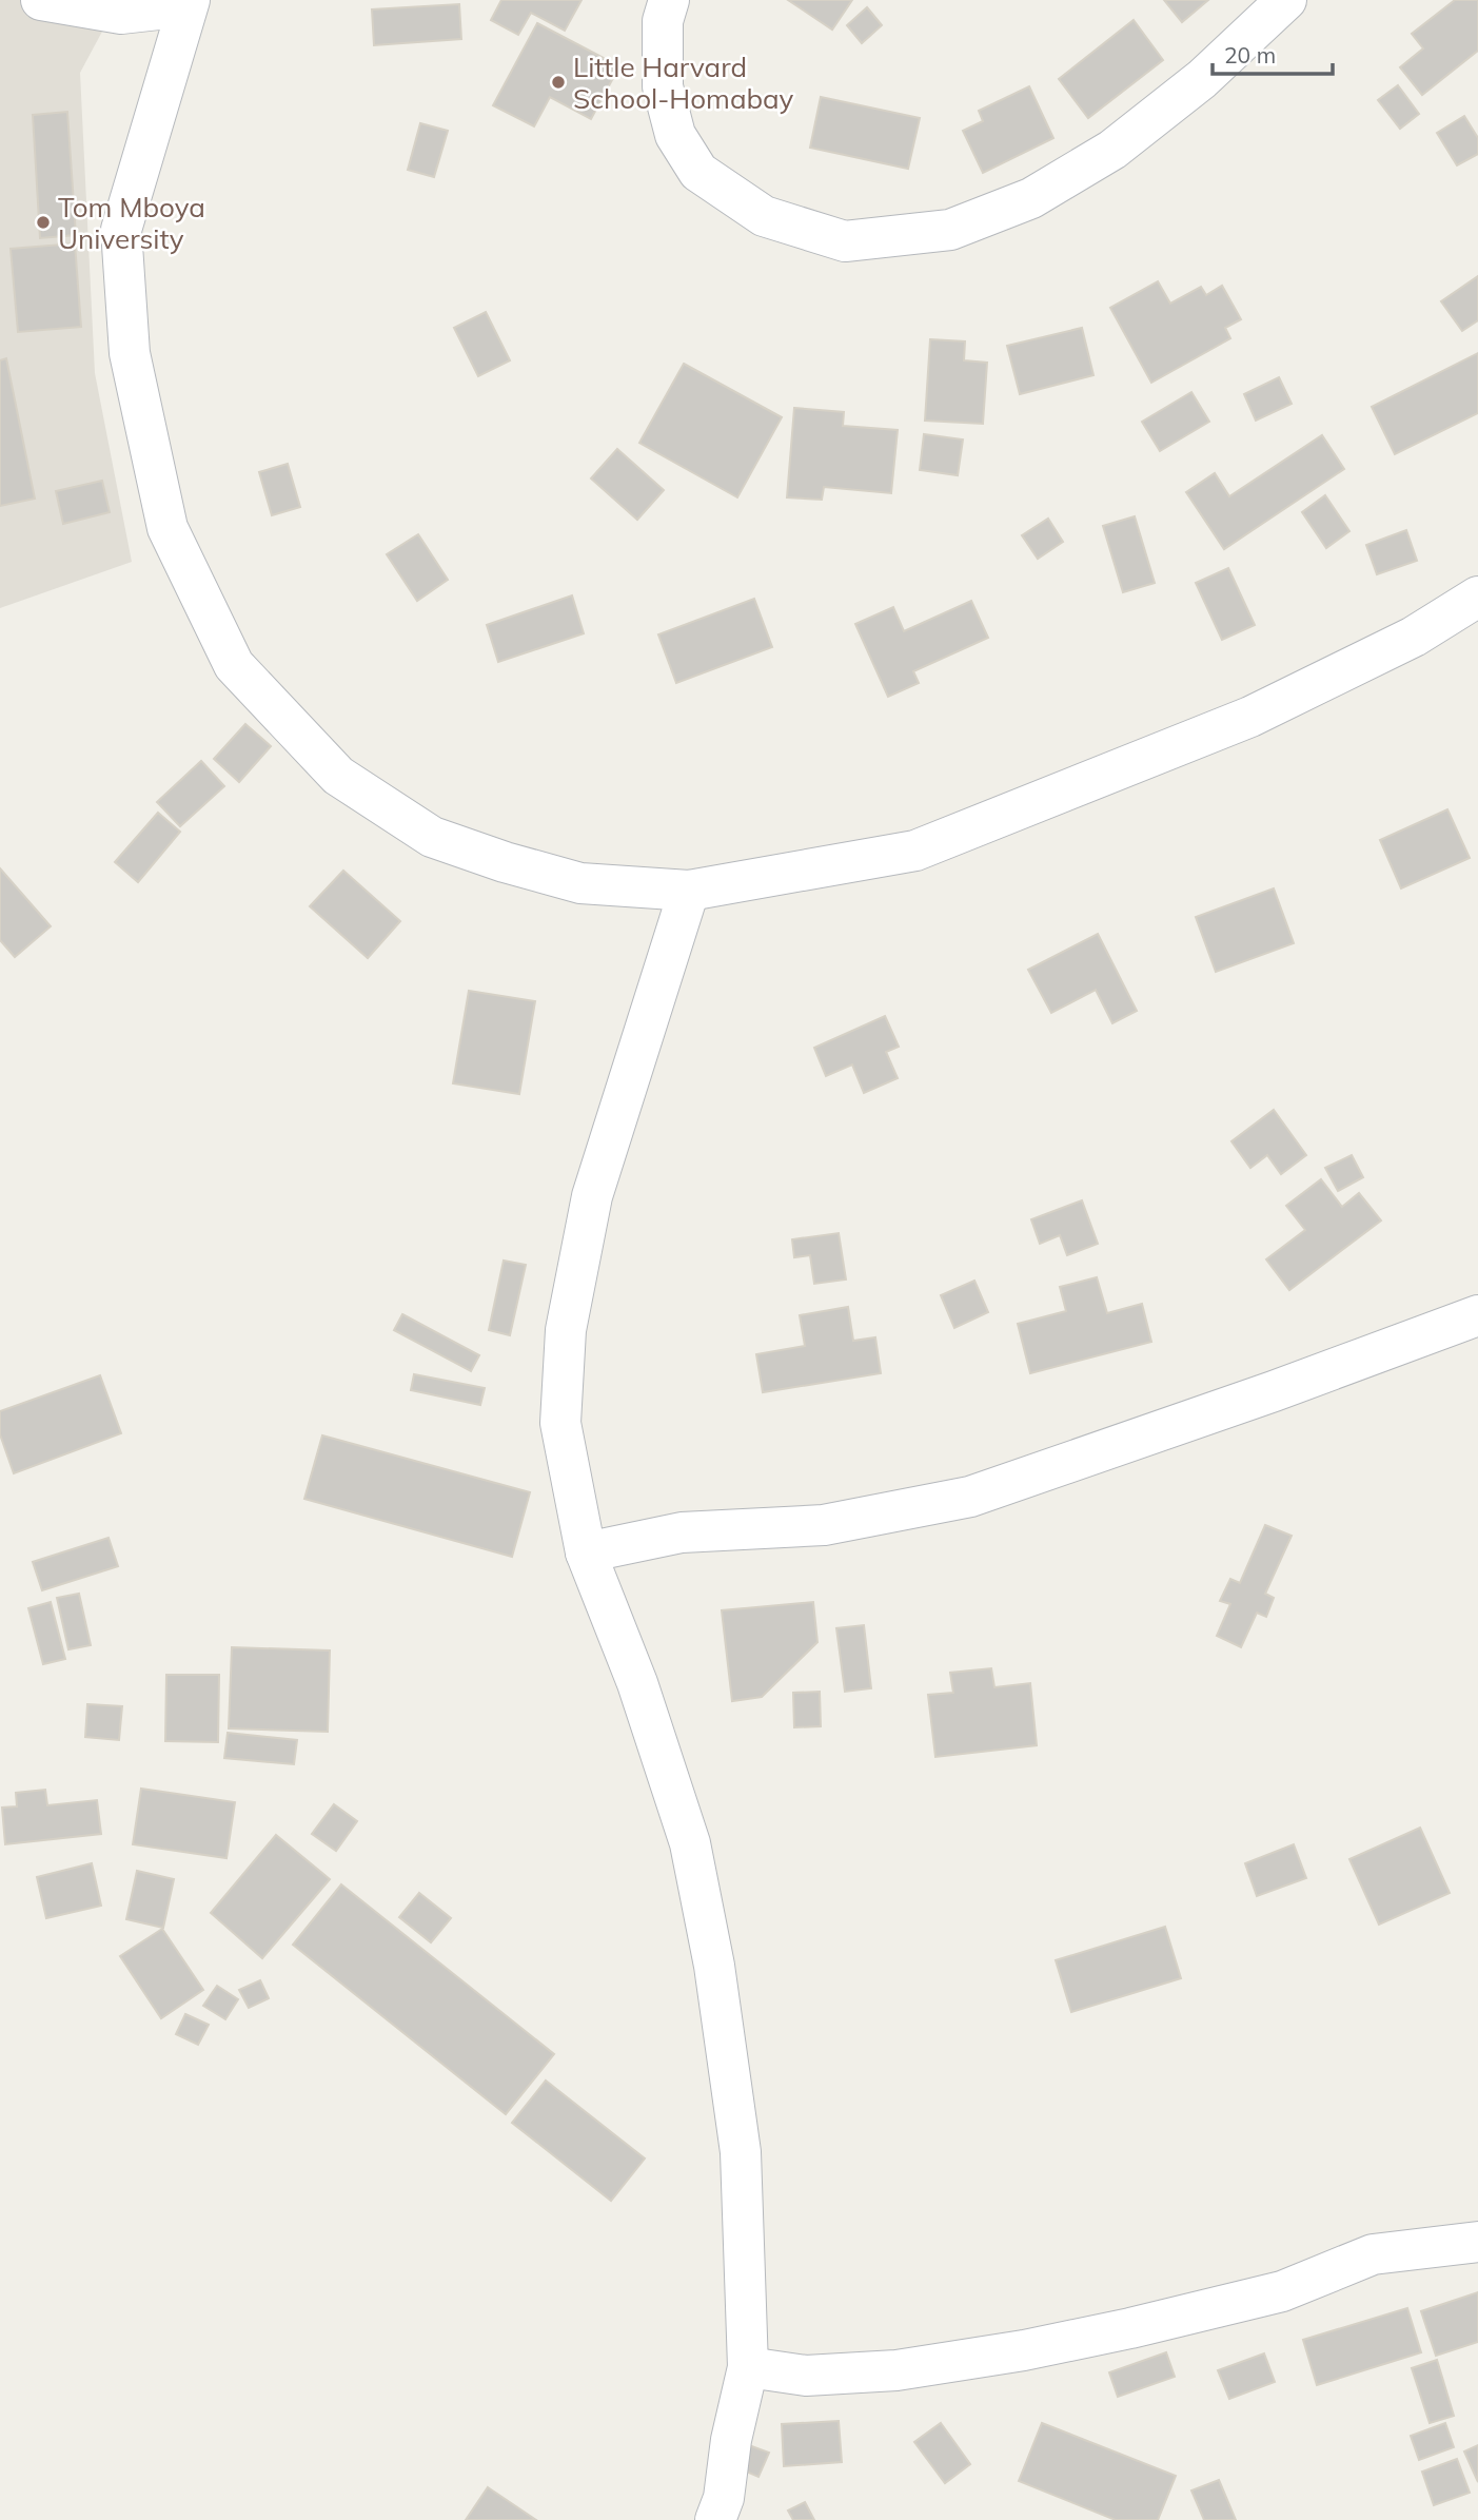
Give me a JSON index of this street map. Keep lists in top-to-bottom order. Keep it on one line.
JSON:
{"places":["Little Harvard School-Homabay","Tom Mboya University"],"scale_bar":"20 m"}
